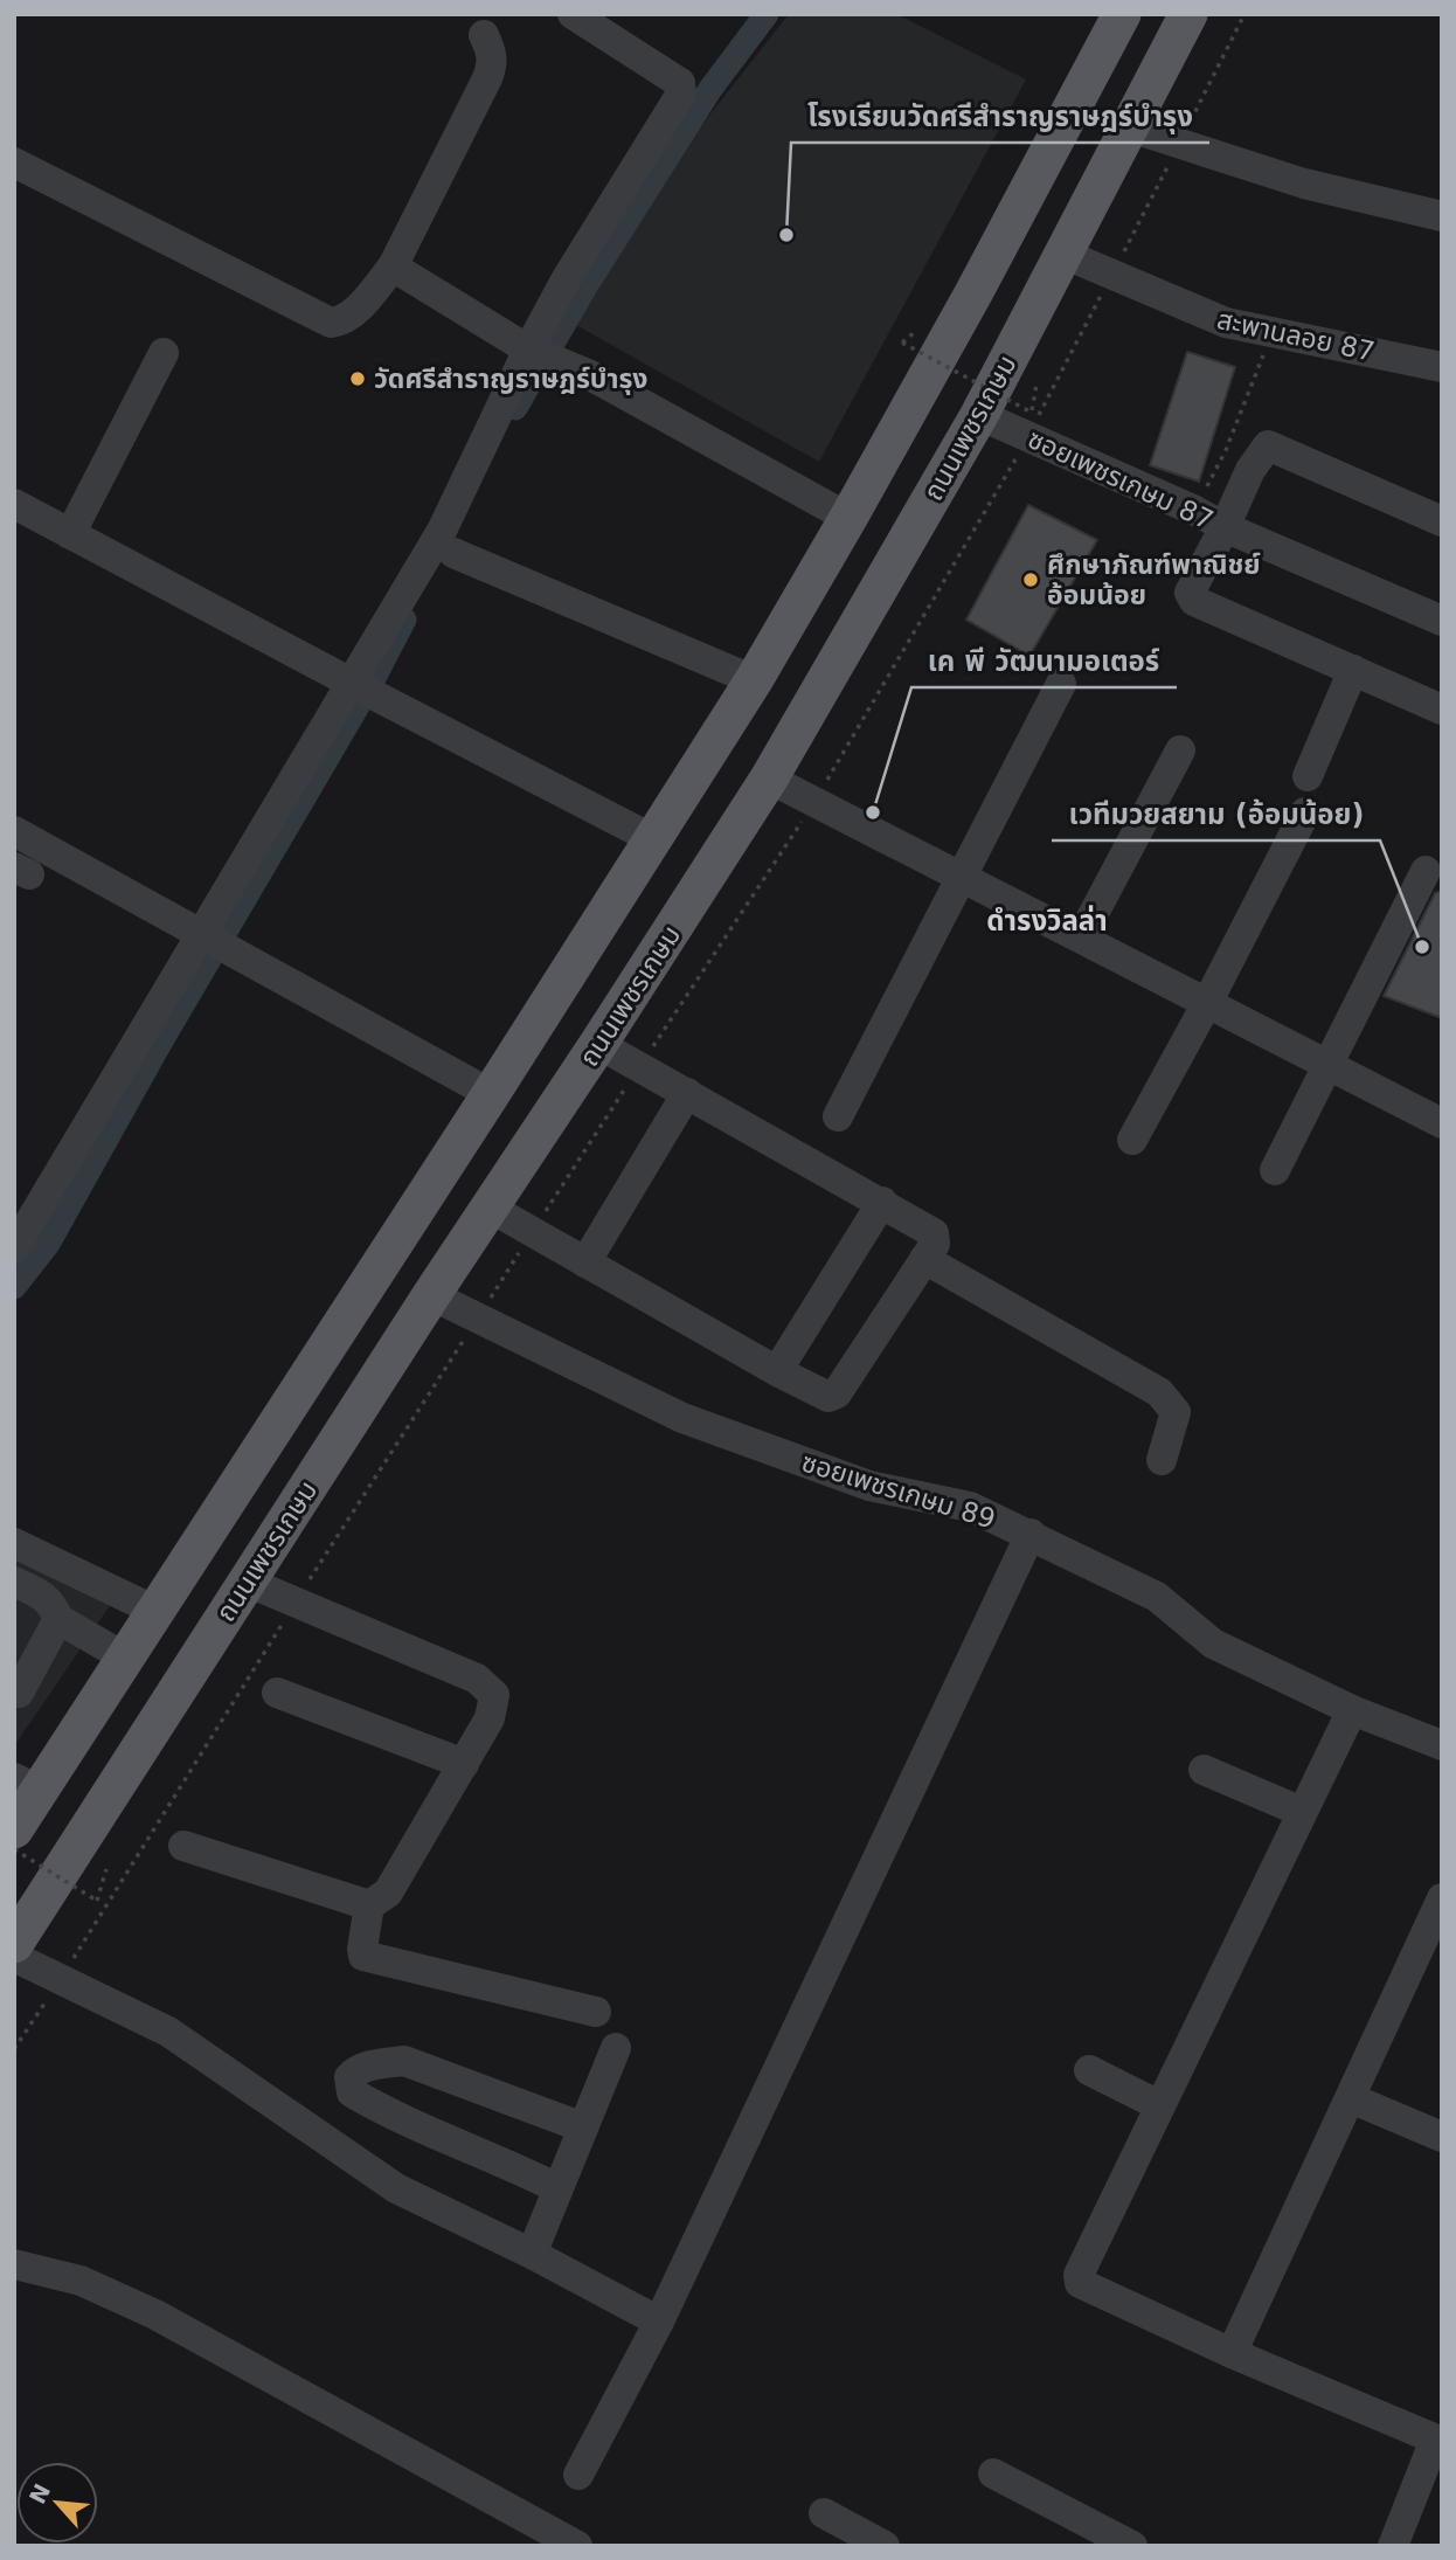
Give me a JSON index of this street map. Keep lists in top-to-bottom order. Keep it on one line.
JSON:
{"streets":{"main road":["ถนนเพชรเกษม"],"street":["สะพานลอย 87","ซอยเพชรเกษม 87","ซอยเพชรเกษม 89"]},"crossings":[["สะพานลอย 87","ถนนเพชรเกษม"],["ถนนเพชรเกษม","ซอยเพชรเกษม 87"],["ถนนเพชรเกษม","ซอยเพชรเกษม 89"]],"districts":["ดำรงวิลล่า"],"places":["โรงเรียนวัดศรีสําราญราษฎร์บํารุง","วัดศรีสําราญราษฎร์บํารุง","ศึกษาภัณฑ์พาณิชย์ อ้อมน้อย","เค พี วัฒนามอเตอร์","เวทีมวยสยาม (อ้อมน้อย)"],"north":"top left"}
